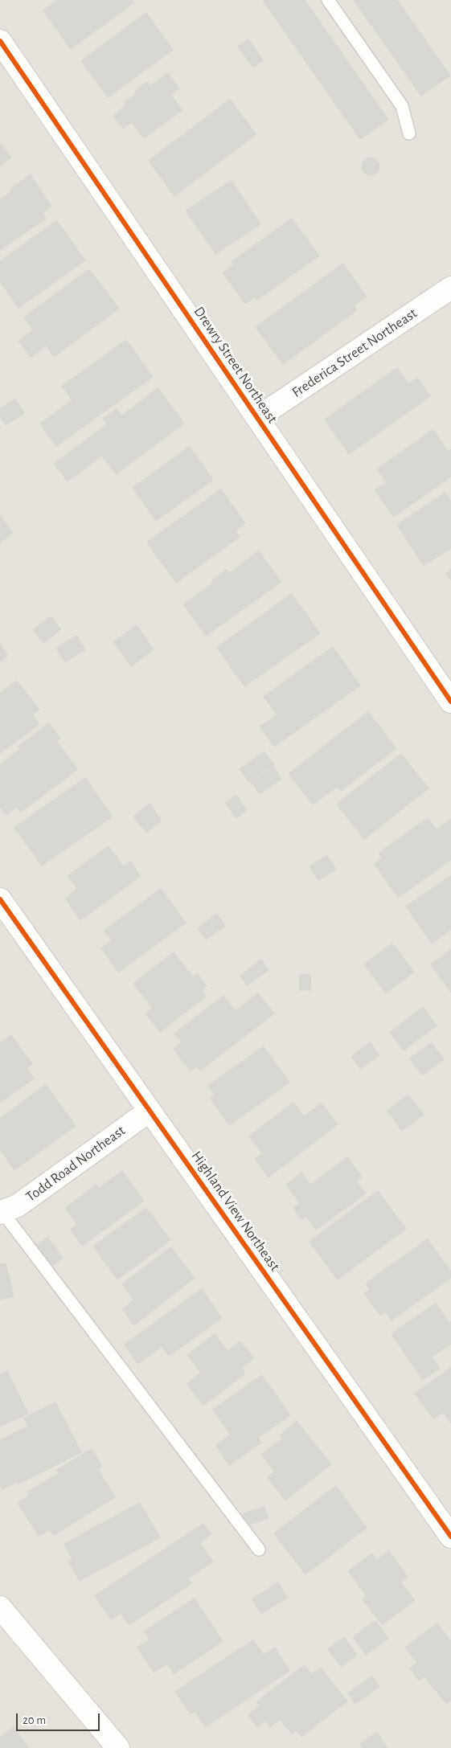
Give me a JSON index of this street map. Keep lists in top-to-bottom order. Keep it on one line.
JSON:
{"streets":{"street":["Frederica Street Northeast","Drewry Street Northeast","Todd Road Northeast","Highland View Northeast"]},"crossings":[["Frederica Street Northeast","Drewry Street Northeast"],["Todd Road Northeast","Highland View Northeast"]],"scale_bar":"20 m"}
